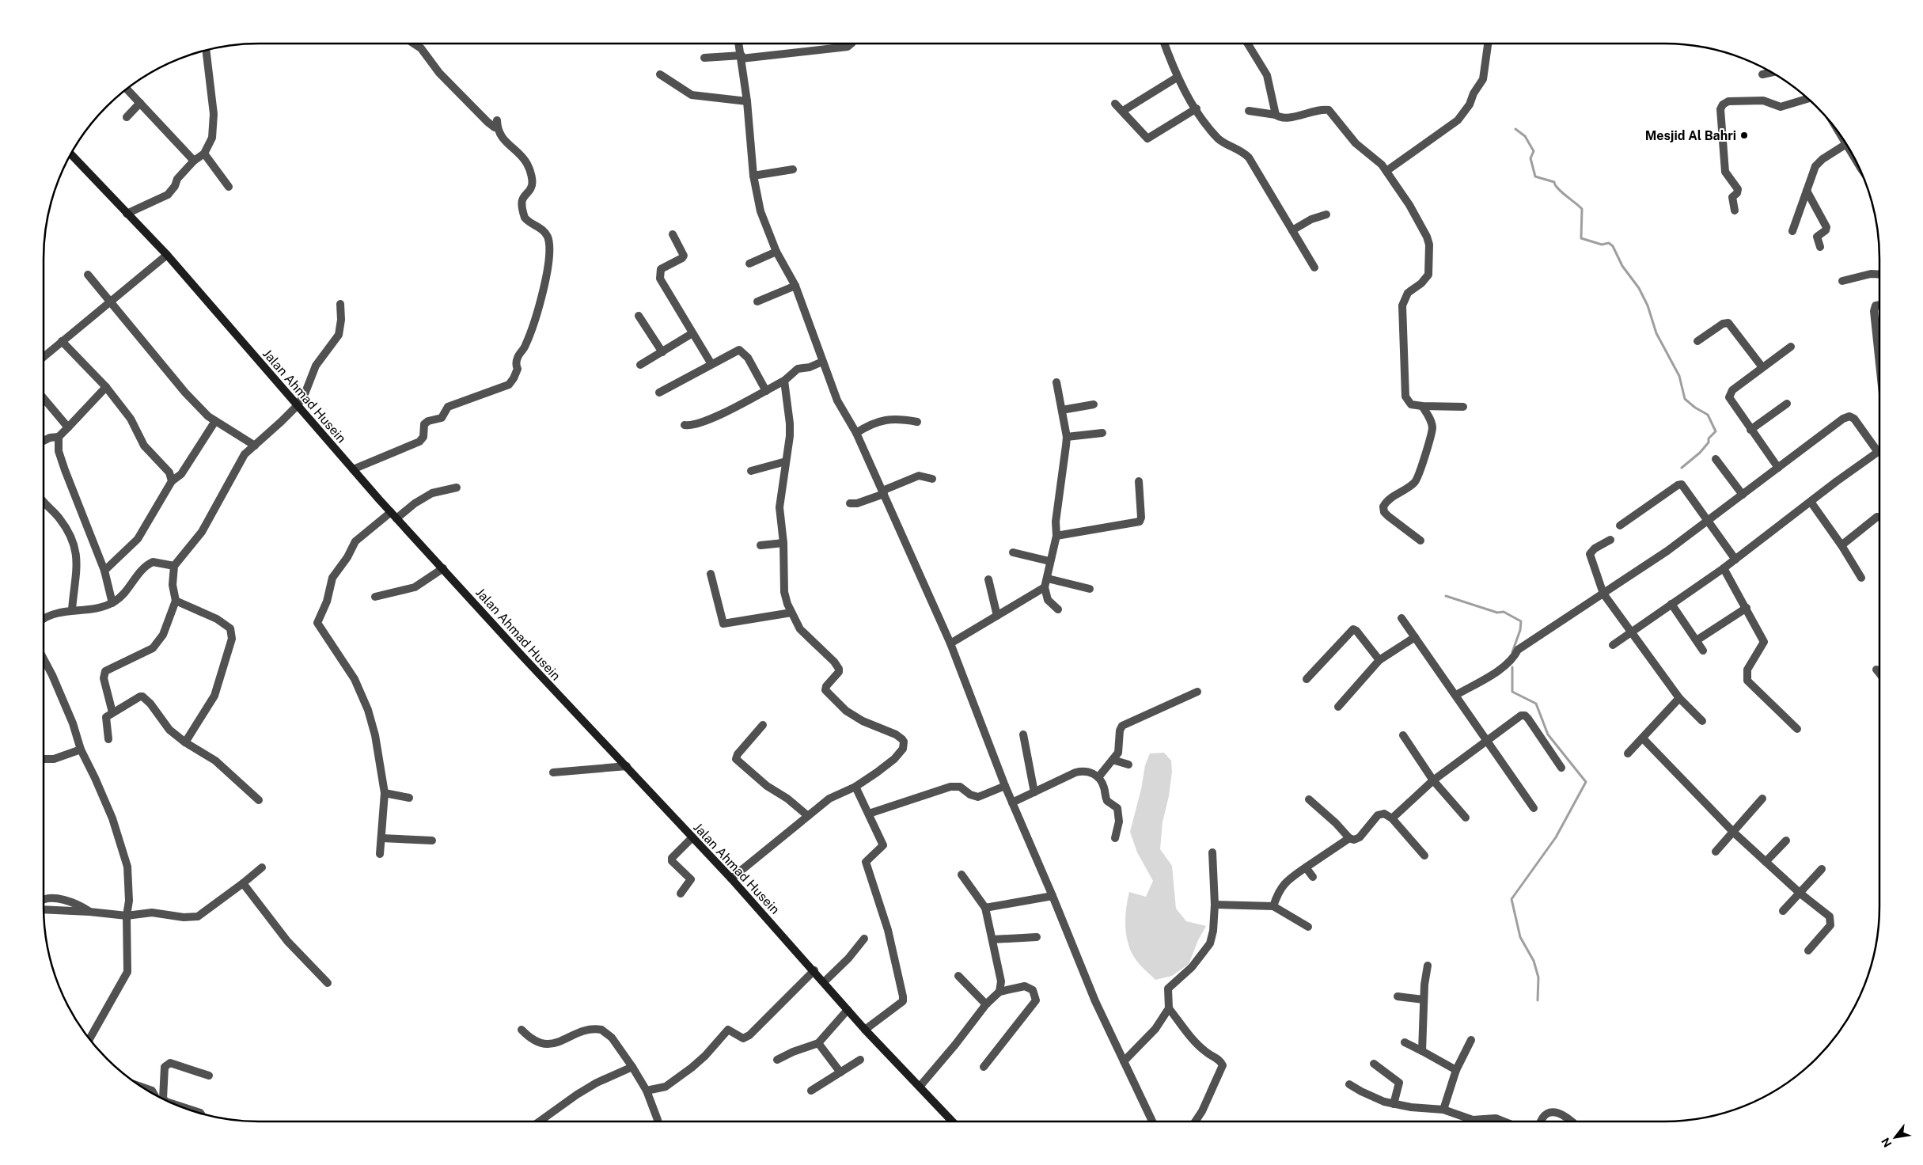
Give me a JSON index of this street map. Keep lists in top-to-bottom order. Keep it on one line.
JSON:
{"streets":{"main road":["Jalan Ahmad Husein"]},"places":["Mesjid Al Bahri"],"north":"bottom left"}
